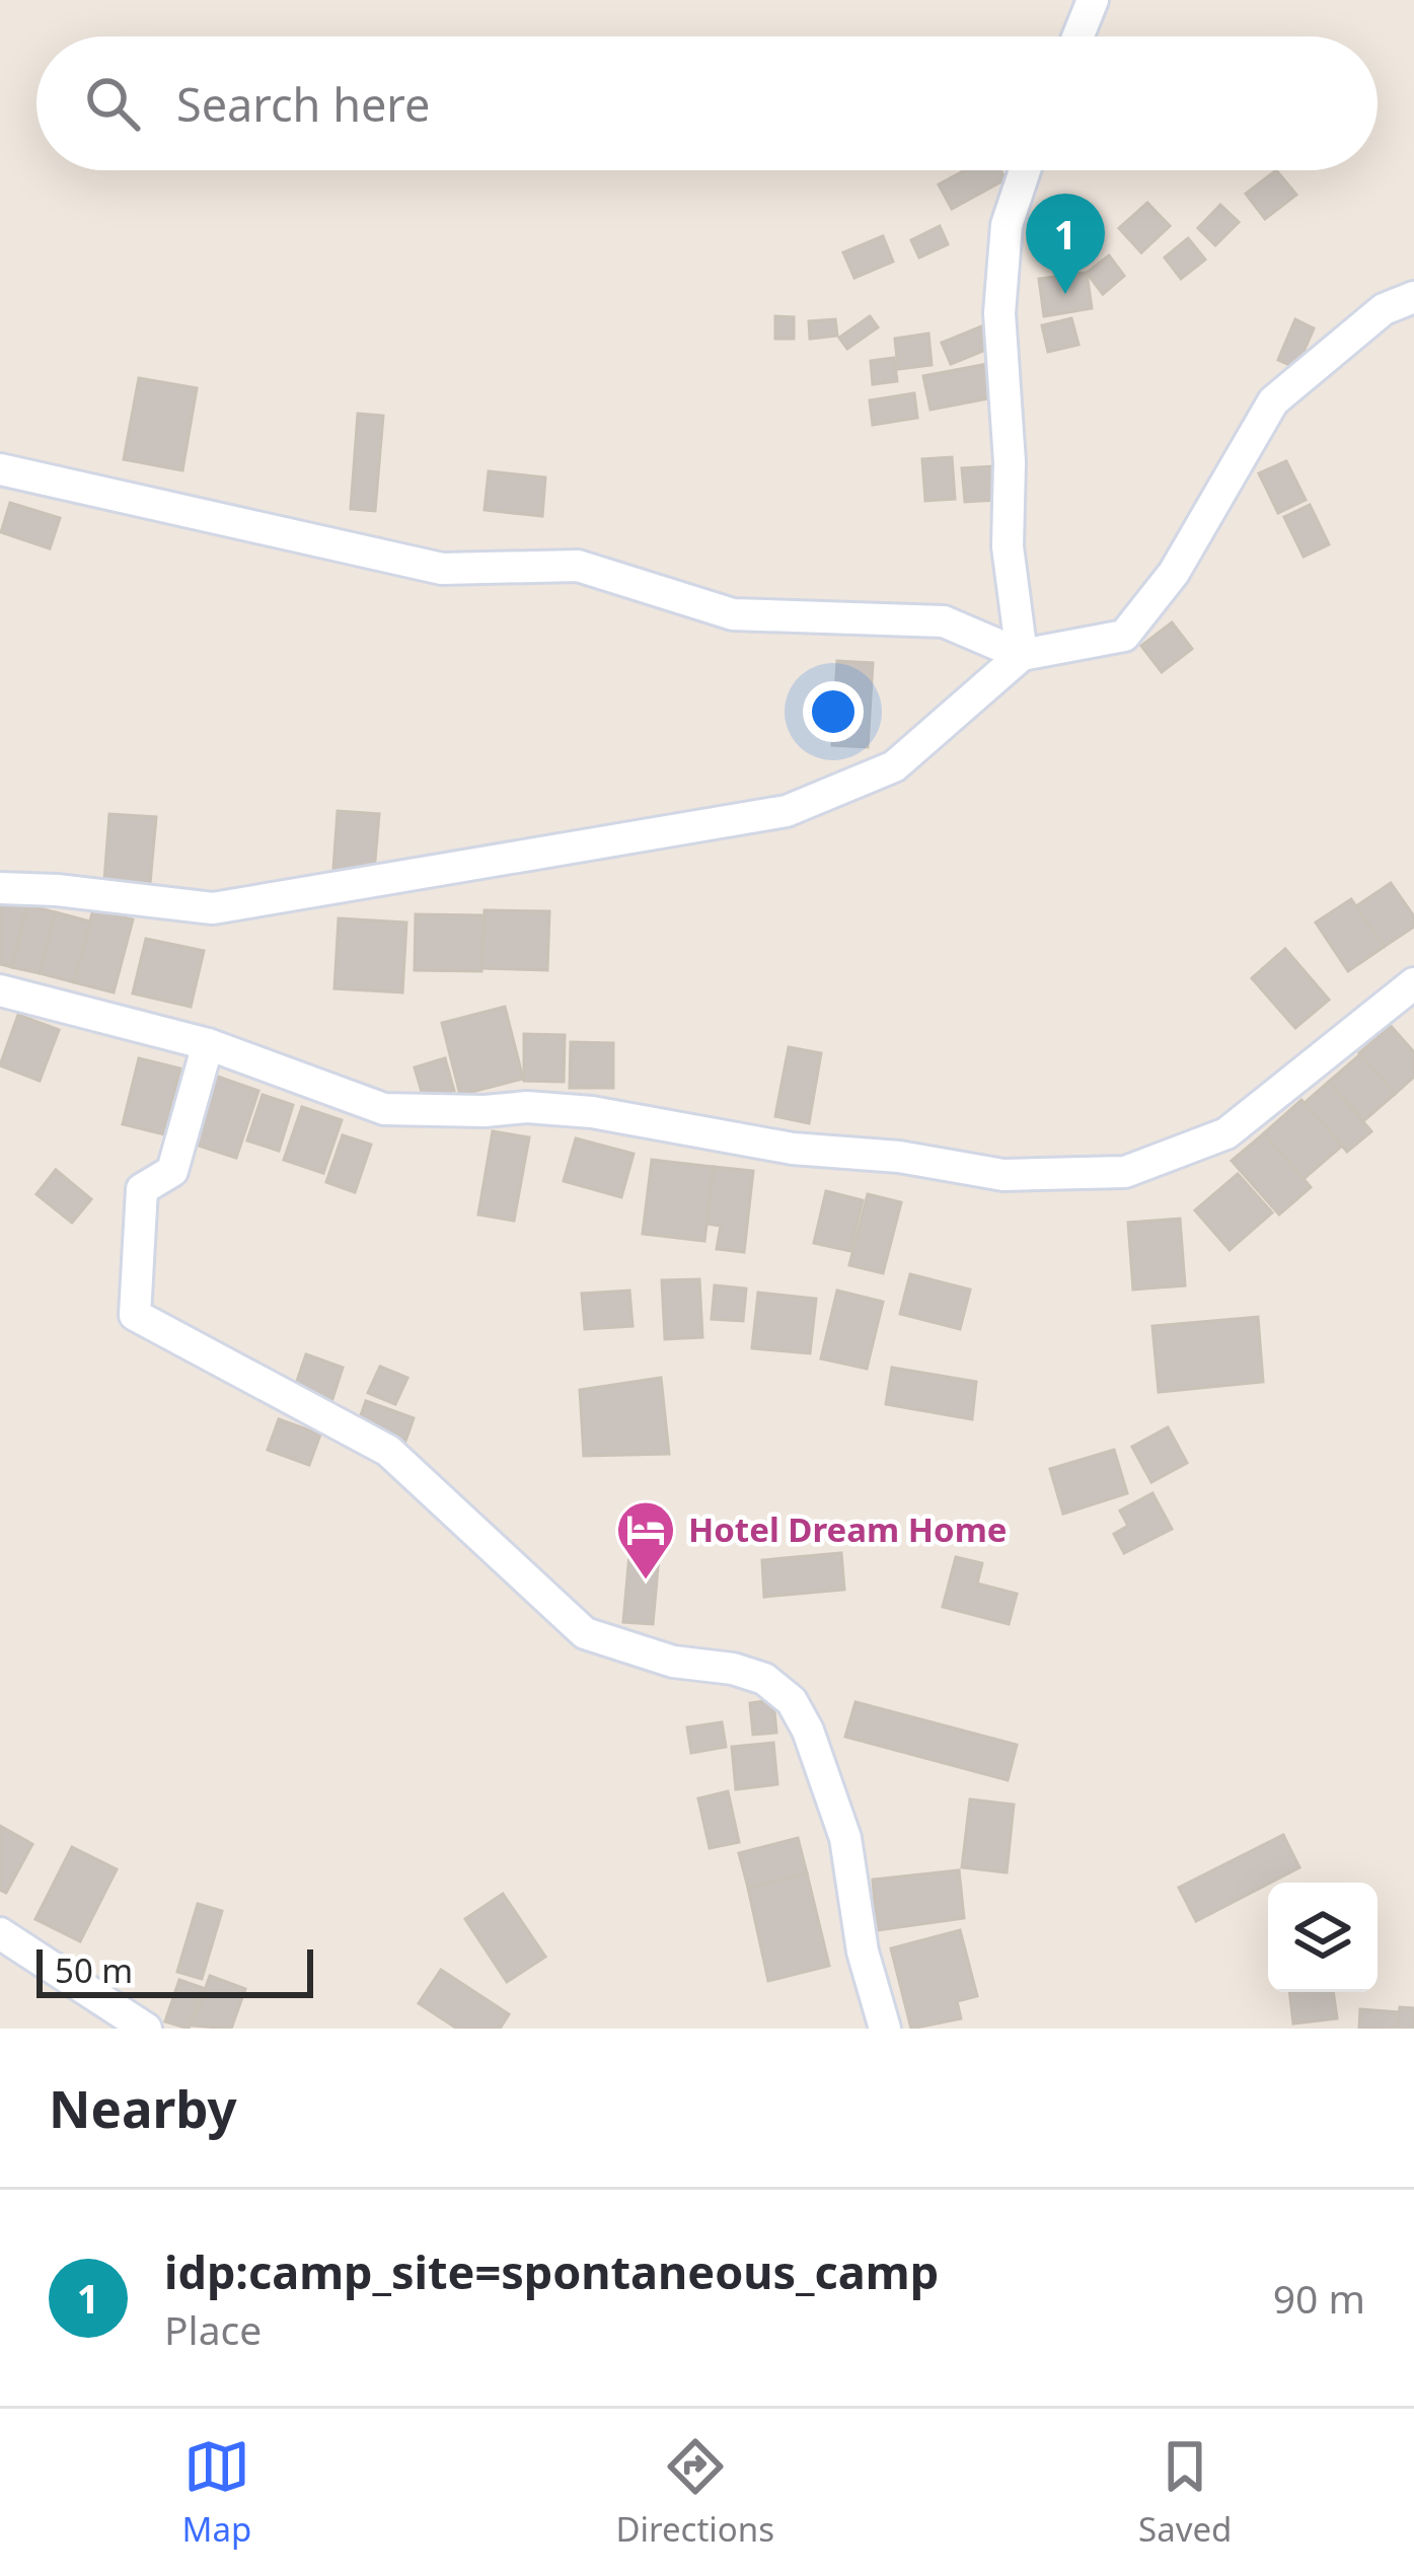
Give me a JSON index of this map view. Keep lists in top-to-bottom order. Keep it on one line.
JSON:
{"places":{"hotel":["Hotel Dream Home"]},"scale_bar":"50 m","page":{"search":"Search here","pins":"1","scale":"50 m","heading":"Nearby","list":[{"mark":"1","name":"idp:camp_site=spontaneous_camp","note":"Place","value":"90 m"}],"nav":["Map","Directions","Saved"]}}
